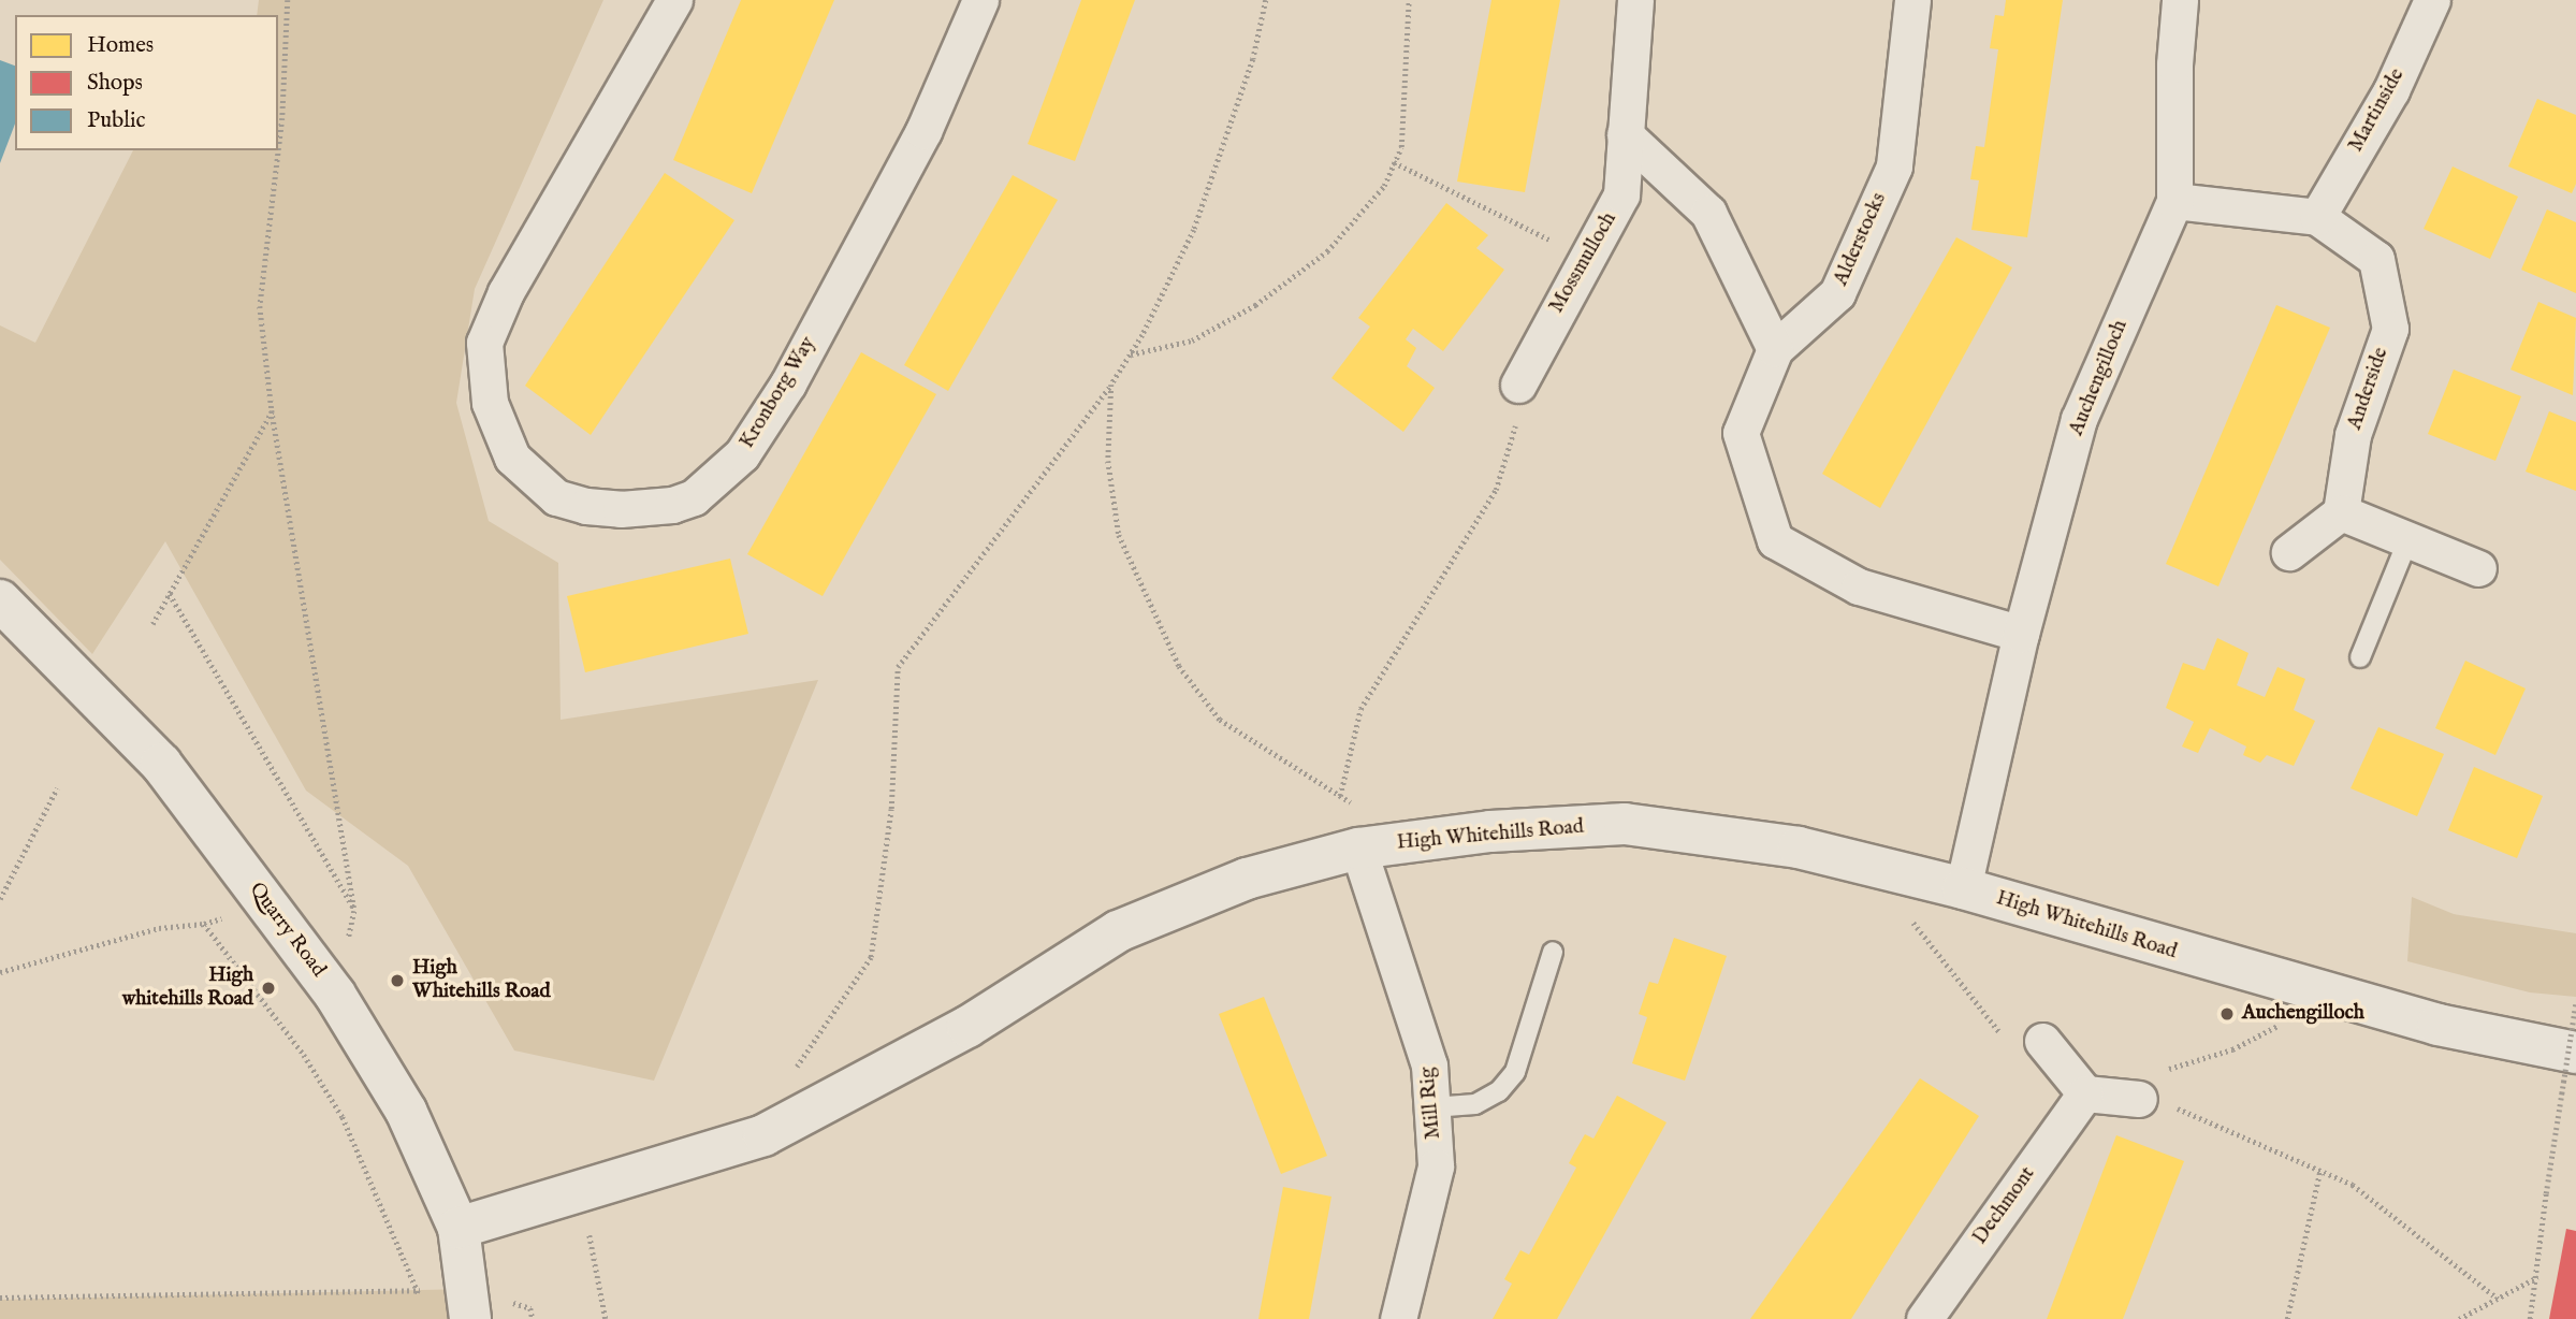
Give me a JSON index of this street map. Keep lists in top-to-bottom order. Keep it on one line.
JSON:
{"streets":{"street":["Martinside","Alderstocks","Mossmulloch","Auchengilloch","Anderside","Kronborg Way","High Whitehills Road","Quarry Road","Mill Rig","Dechmont"]},"crossings":[["Martinside","Anderside"],["Alderstocks","Auchengilloch"],["Auchengilloch","Anderside"],["Auchengilloch","High Whitehills Road"],["High Whitehills Road","Quarry Road"],["High Whitehills Road","Mill Rig"]],"places":["High Whitehills Road","High whitehills Road","Auchengilloch"],"legend":["Homes","Shops","Public"]}
